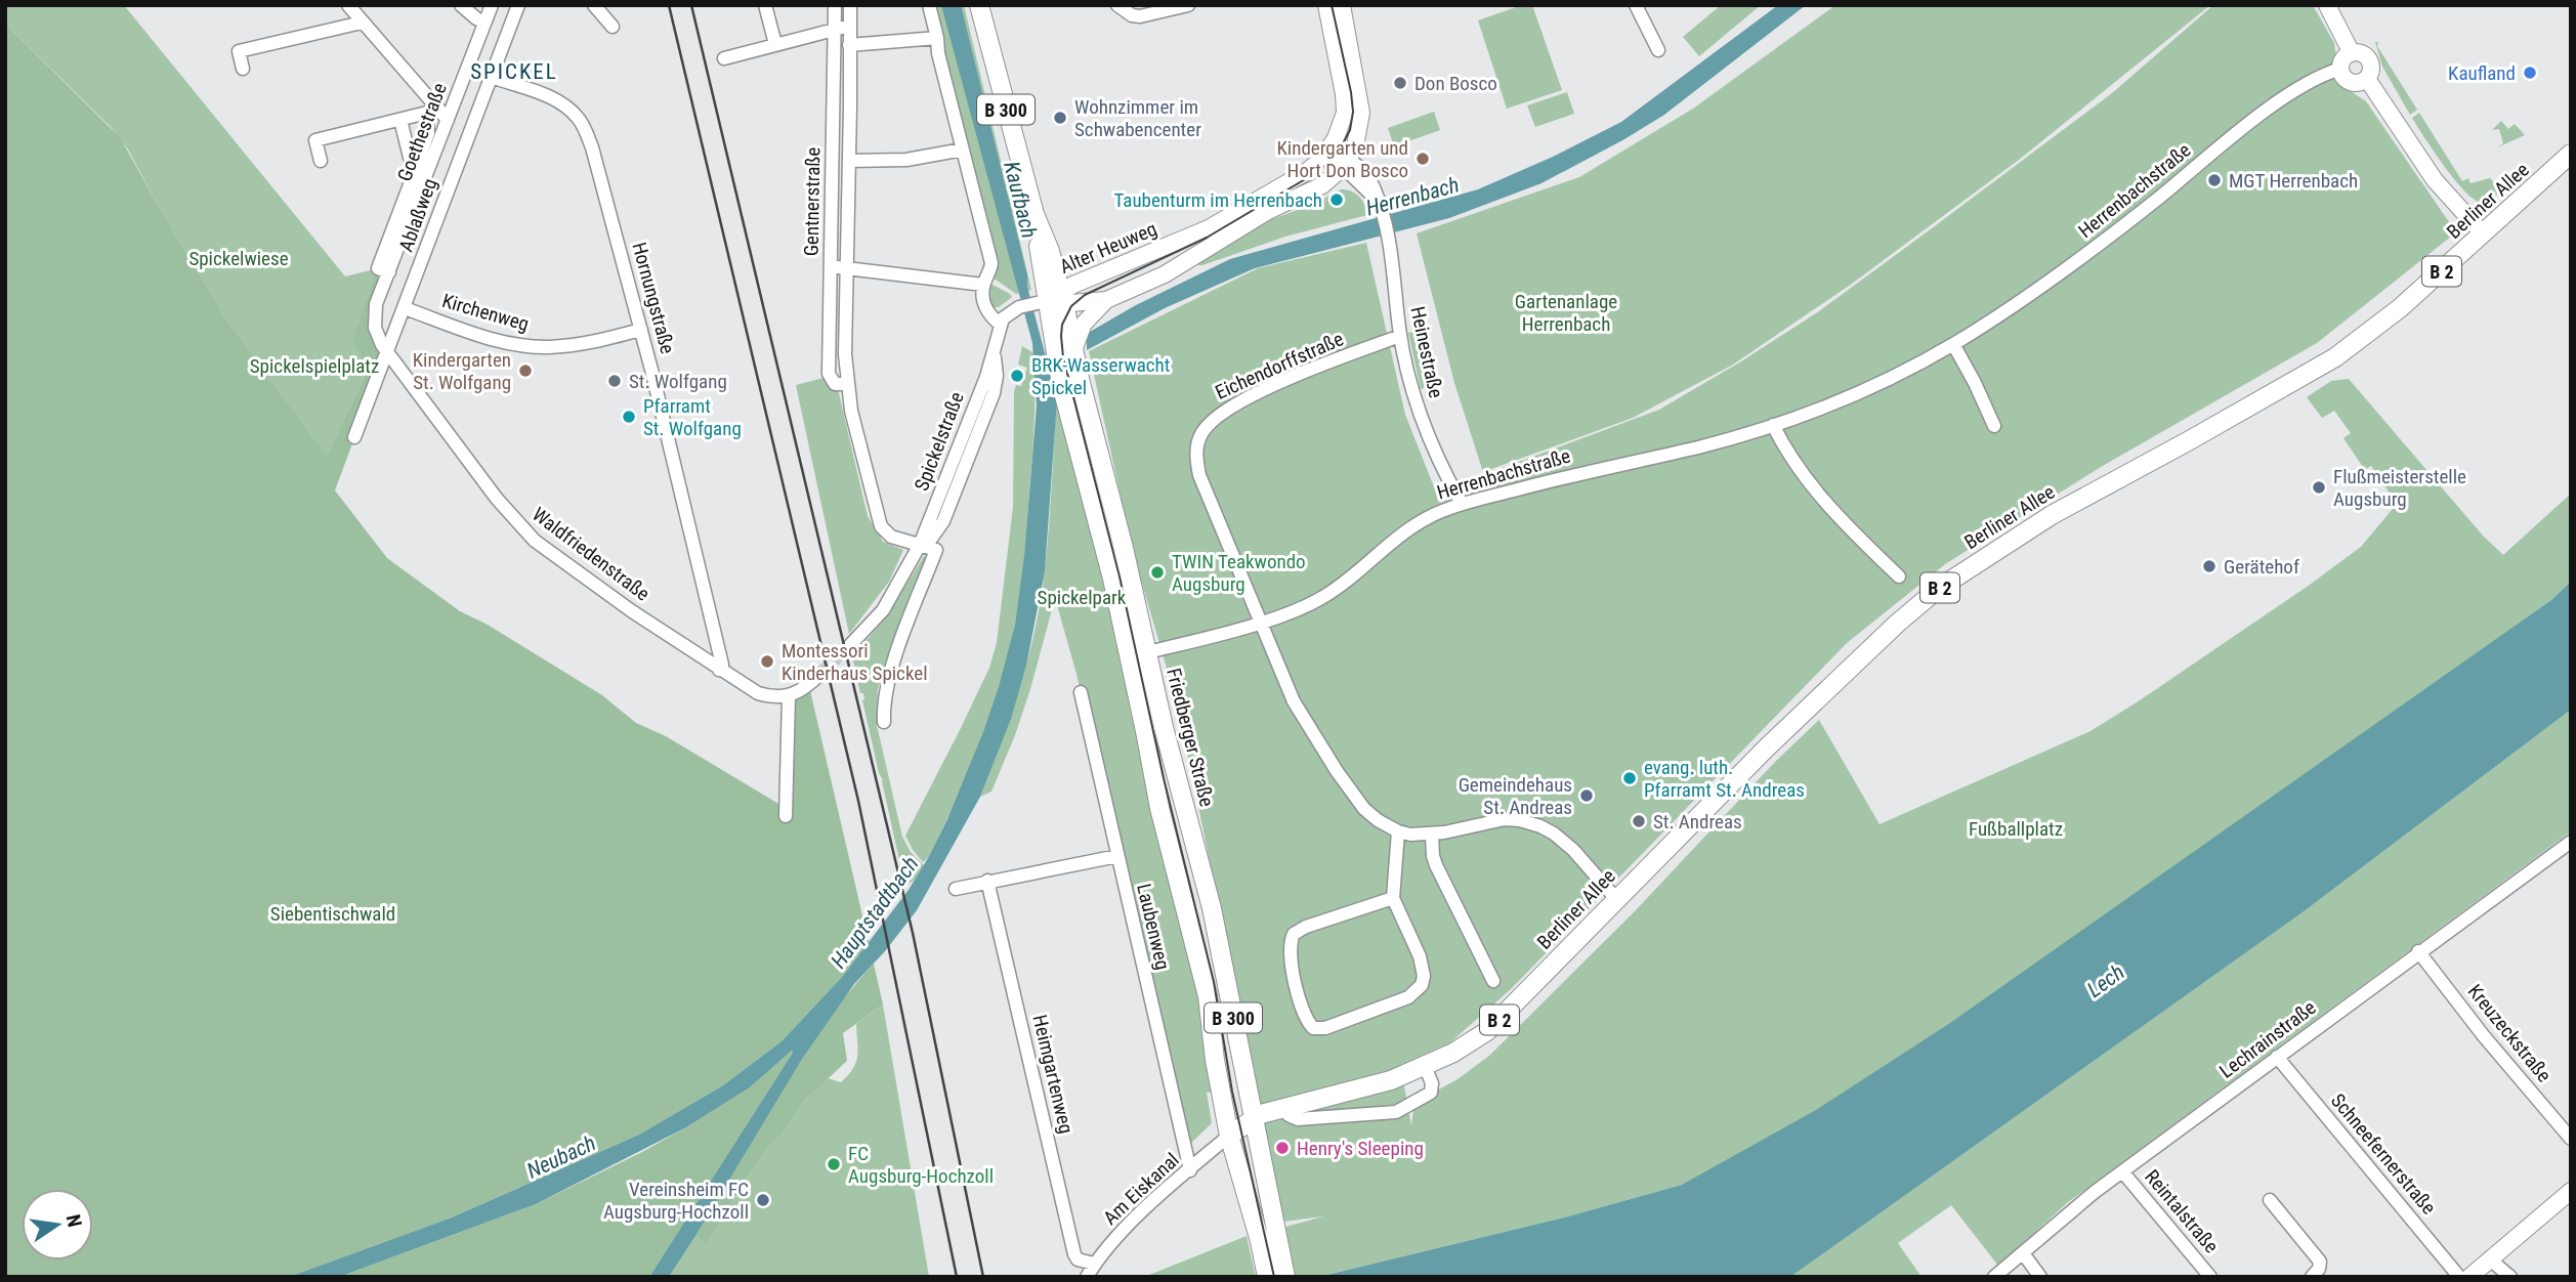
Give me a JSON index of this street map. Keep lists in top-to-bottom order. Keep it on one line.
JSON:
{"streets":{"main road":["B 300","Berliner Allee","B 2","Friedberger Straße"],"street":["Goethestraße","Herrenbachstraße","Gentnerstraße","Ablaßweg","Alter Heuweg","Hornungstraße","Kirchenweg","Heinestraße","Eichendorffstraße","Spickelstraße","Waldfriedenstraße","Laubenweg","Kreuzeckstraße","Lechrainstraße","Heimgartenweg","Schneefernerstraße","Am Eiskanal","Reintalstraße"]},"crossings":[["Goethestraße","Ablaßweg"],["Goethestraße","Waldfriedenstraße"],["Herrenbachstraße","Heinestraße"],["Herrenbachstraße","Eichendorffstraße"],["Herrenbachstraße","Friedberger Straße"],["Berliner Allee","Eichendorffstraße"],["Berliner Allee","Friedberger Straße"],["Berliner Allee","Am Eiskanal"],["Gentnerstraße","Spickelstraße"],["Ablaßweg","Hornungstraße"],["Ablaßweg","Kirchenweg"],["Ablaßweg","Waldfriedenstraße"],["Alter Heuweg","Heinestraße"],["Alter Heuweg","Friedberger Straße"],["Hornungstraße","Kirchenweg"],["Hornungstraße","Waldfriedenstraße"],["Heinestraße","Eichendorffstraße"],["Friedberger Straße","Am Eiskanal"],["Laubenweg","Am Eiskanal"],["Kreuzeckstraße","Lechrainstraße"],["Lechrainstraße","Schneefernerstraße"],["Lechrainstraße","Reintalstraße"],["Heimgartenweg","Am Eiskanal"]],"districts":["SPICKEL"],"water":["Herrenbach","Kaufbach","Hauptstadtbach","Lech","Neubach"],"parks":["Spickelwiese","Gartenanlage Herrenbach","Spickelspielplatz","Spickelpark","Fußballplatz","Siebentischwald"],"places":["Kaufland","Don Bosco","Wohnzimmer im Schwabencenter","Kindergarten und Hort Don Bosco","MGT Herrenbach","Taubenturm im Herrenbach","Kindergarten St. Wolfgang","BRK-Wasserwacht Spickel","St. Wolfgang","Pfarramt St. Wolfgang","Flußmeisterstelle Augsburg","Gerätehof","TWIN Teakwondo Augsburg","Montessori Kinderhaus Spickel","evang. luth. Pfarramt St. Andreas","Gemeindehaus St. Andreas","St. Andreas","Henry's Sleeping","FC Augsburg-Hochzoll","Vereinsheim FC Augsburg-Hochzoll"],"north":"right"}
